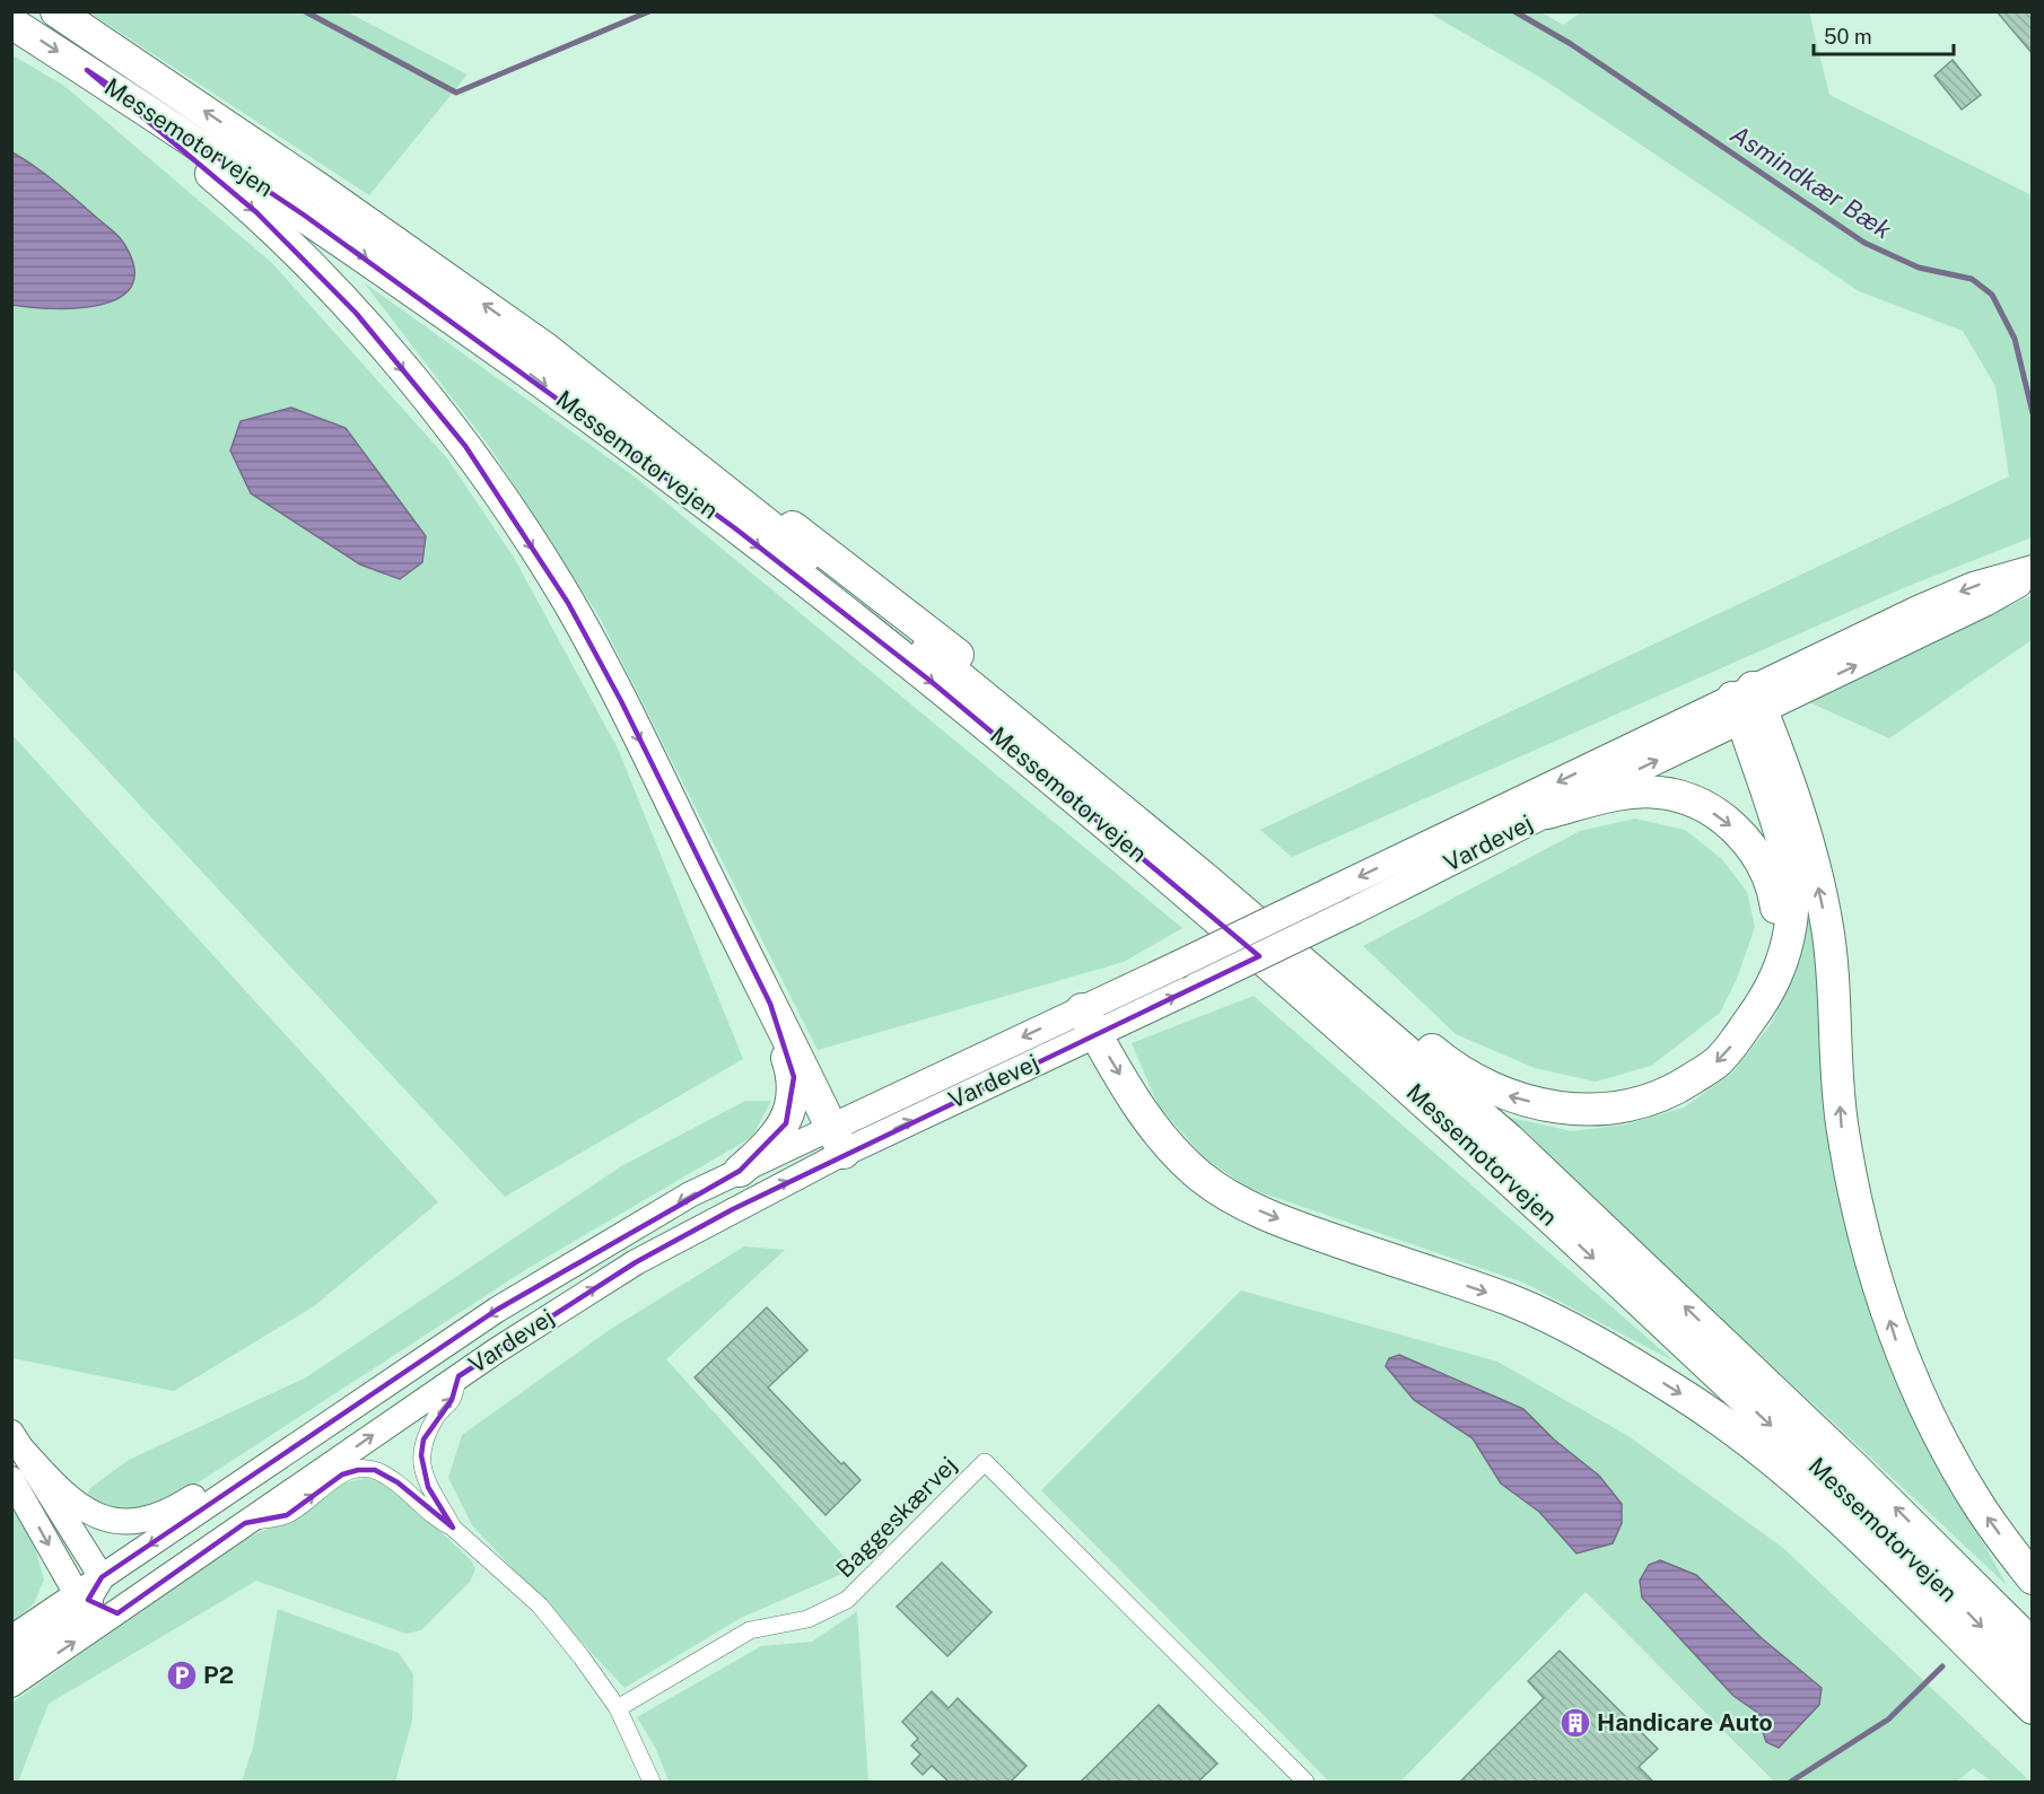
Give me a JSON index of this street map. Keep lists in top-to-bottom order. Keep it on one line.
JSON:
{"streets":{"highway":["Messemotorvejen"],"main road":["Vardevej"],"street":["Baggeskærvej"]},"water":["Asmindkær Bæk"],"places":{"parking":["P2"],"building":["Handicare Auto"]},"scale_bar":"50 m"}
